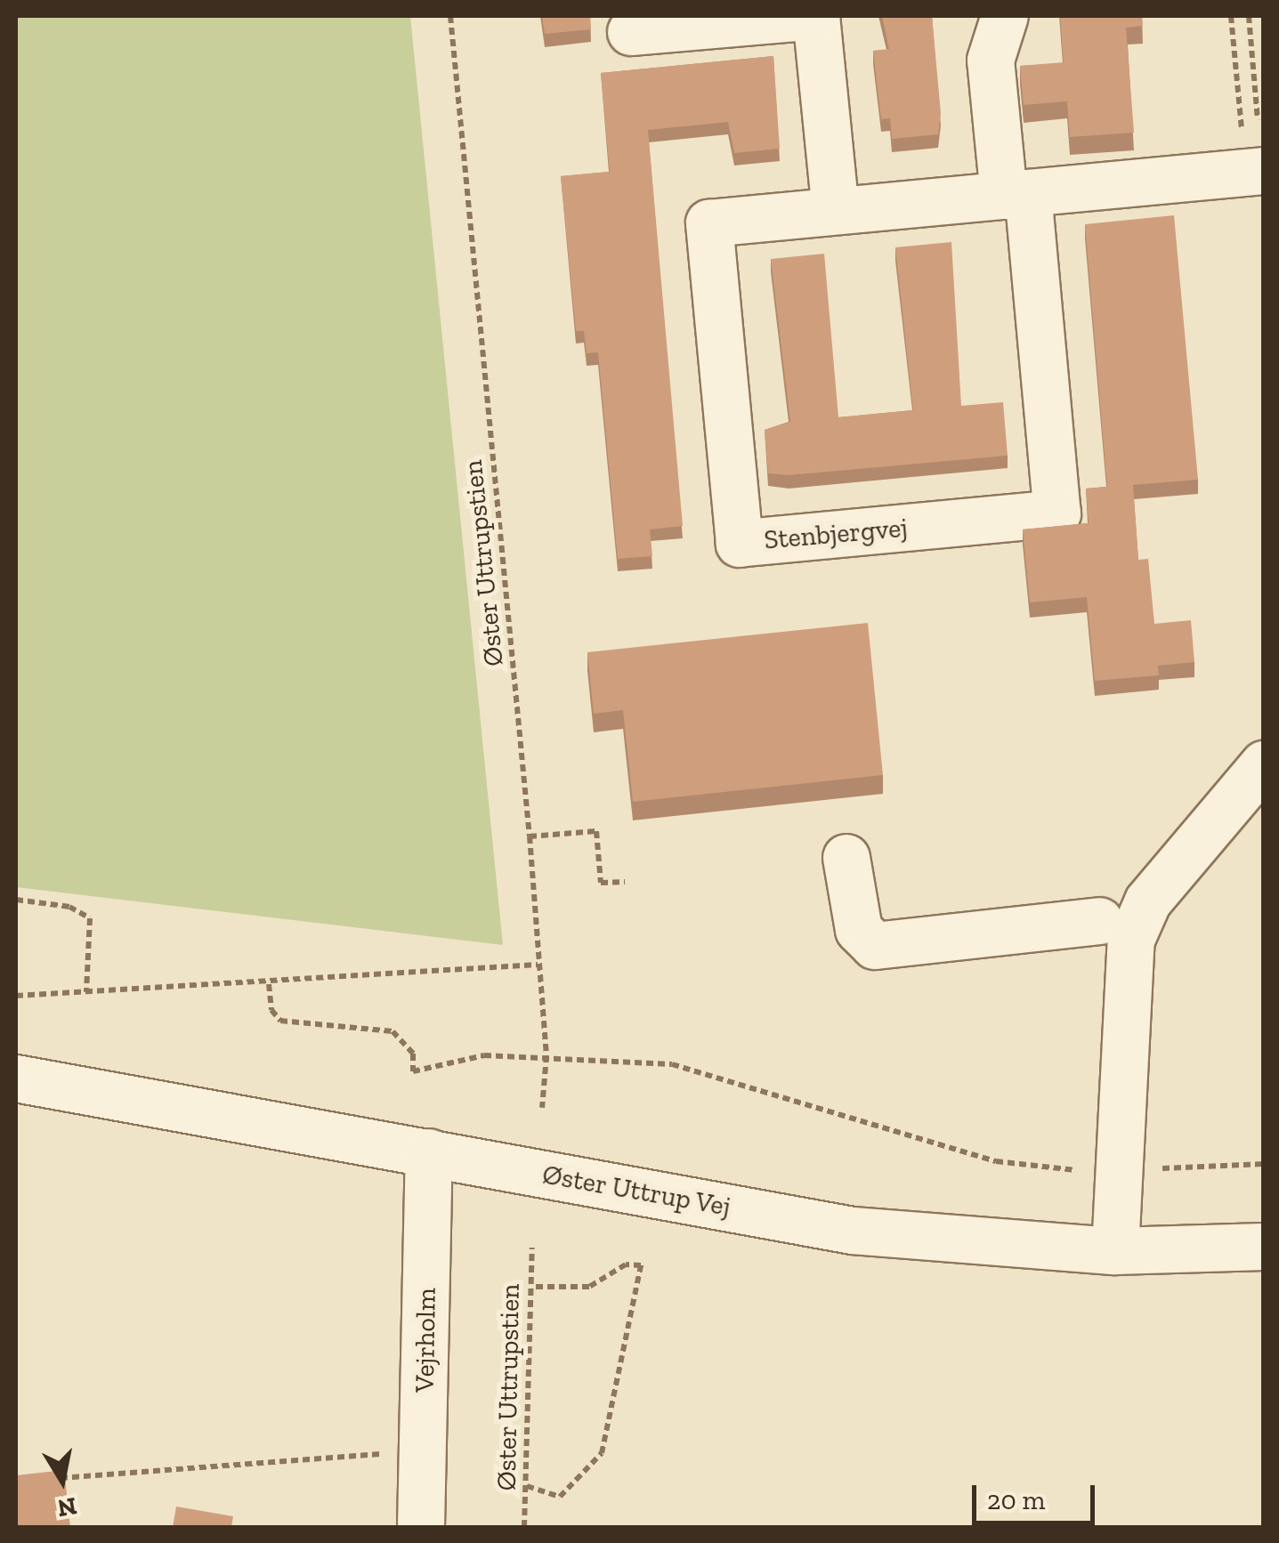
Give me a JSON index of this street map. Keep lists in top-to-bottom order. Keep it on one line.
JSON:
{"streets":{"street":["Stenbjergvej","Øster Uttrup Vej","Vejrholm"],"path":["Øster Uttrupstien"]},"crossings":[["Øster Uttrup Vej","Vejrholm"]],"scale_bar":"20 m","north":"bottom"}
